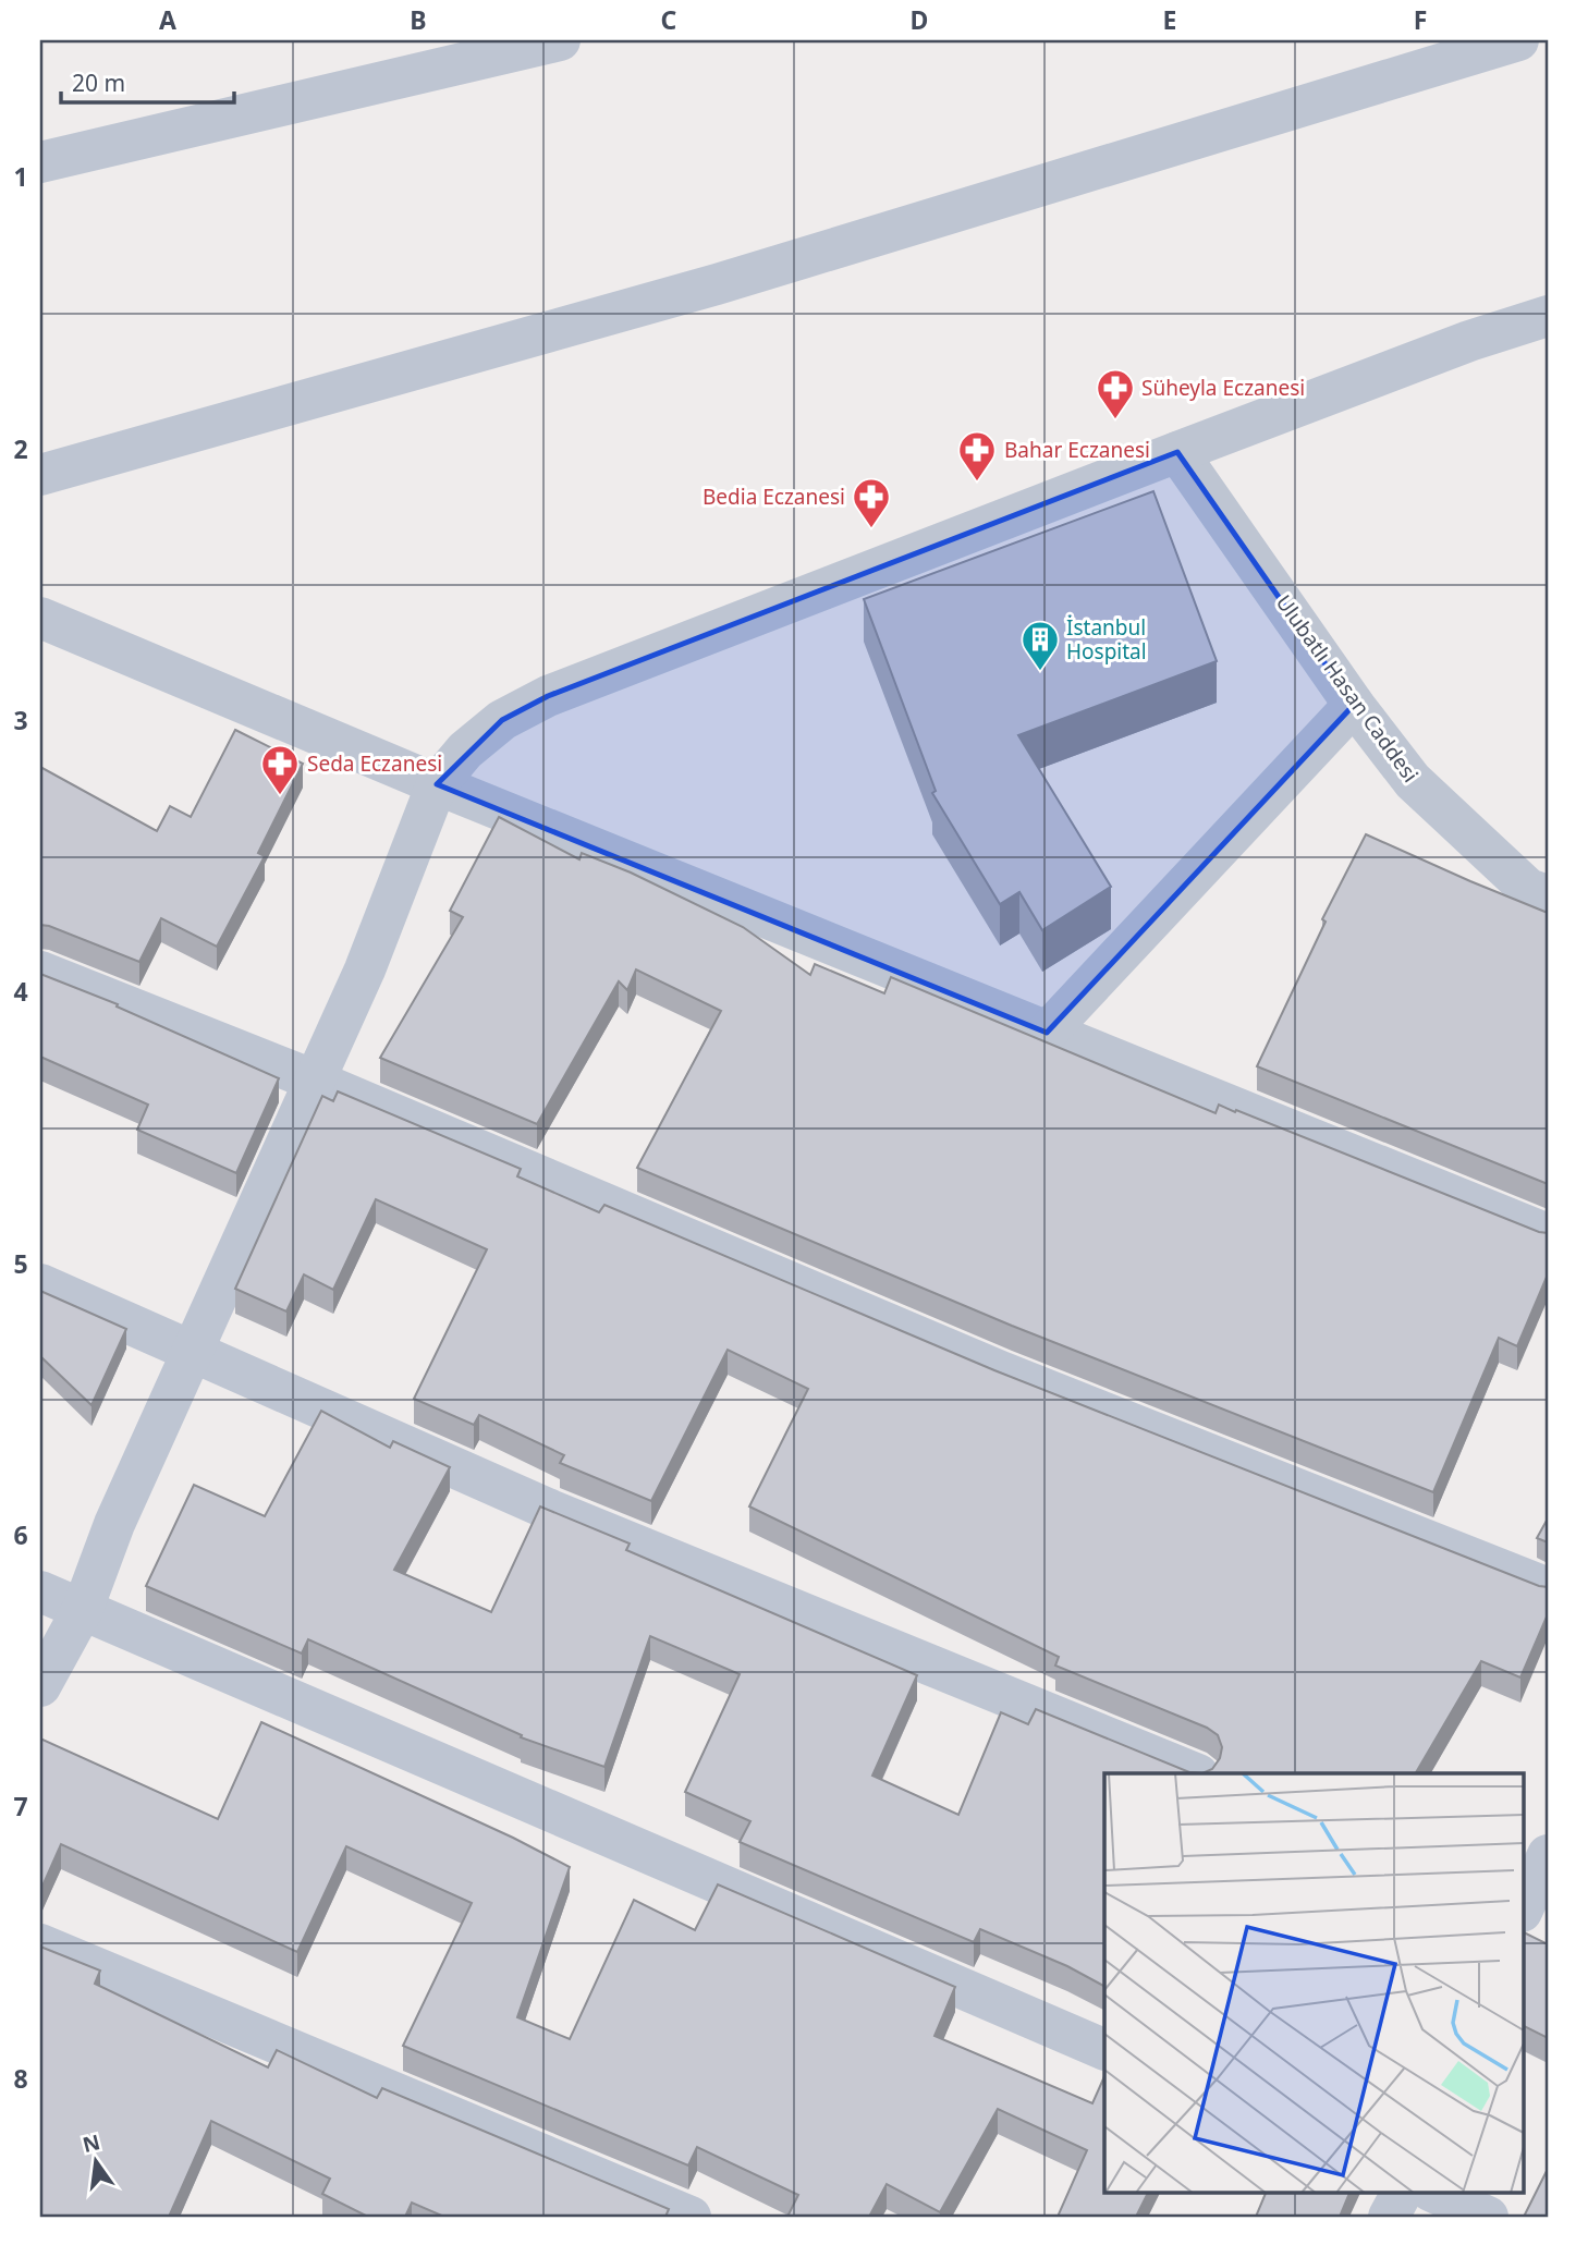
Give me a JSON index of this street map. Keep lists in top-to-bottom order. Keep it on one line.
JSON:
{"streets":{"street":["Ulubatlı Hasan Caddesi"]},"places":{"pharmacy":["Süheyla Eczanesi","Bahar Eczanesi","Bedia Eczanesi","Seda Eczanesi"],"building":["İstanbul Hospital"]},"scale_bar":"20 m","north":"top","grid":{"columns":["A","B","C","D","E","F"],"rows":["1","2","3","4","5","6","7","8"]}}
